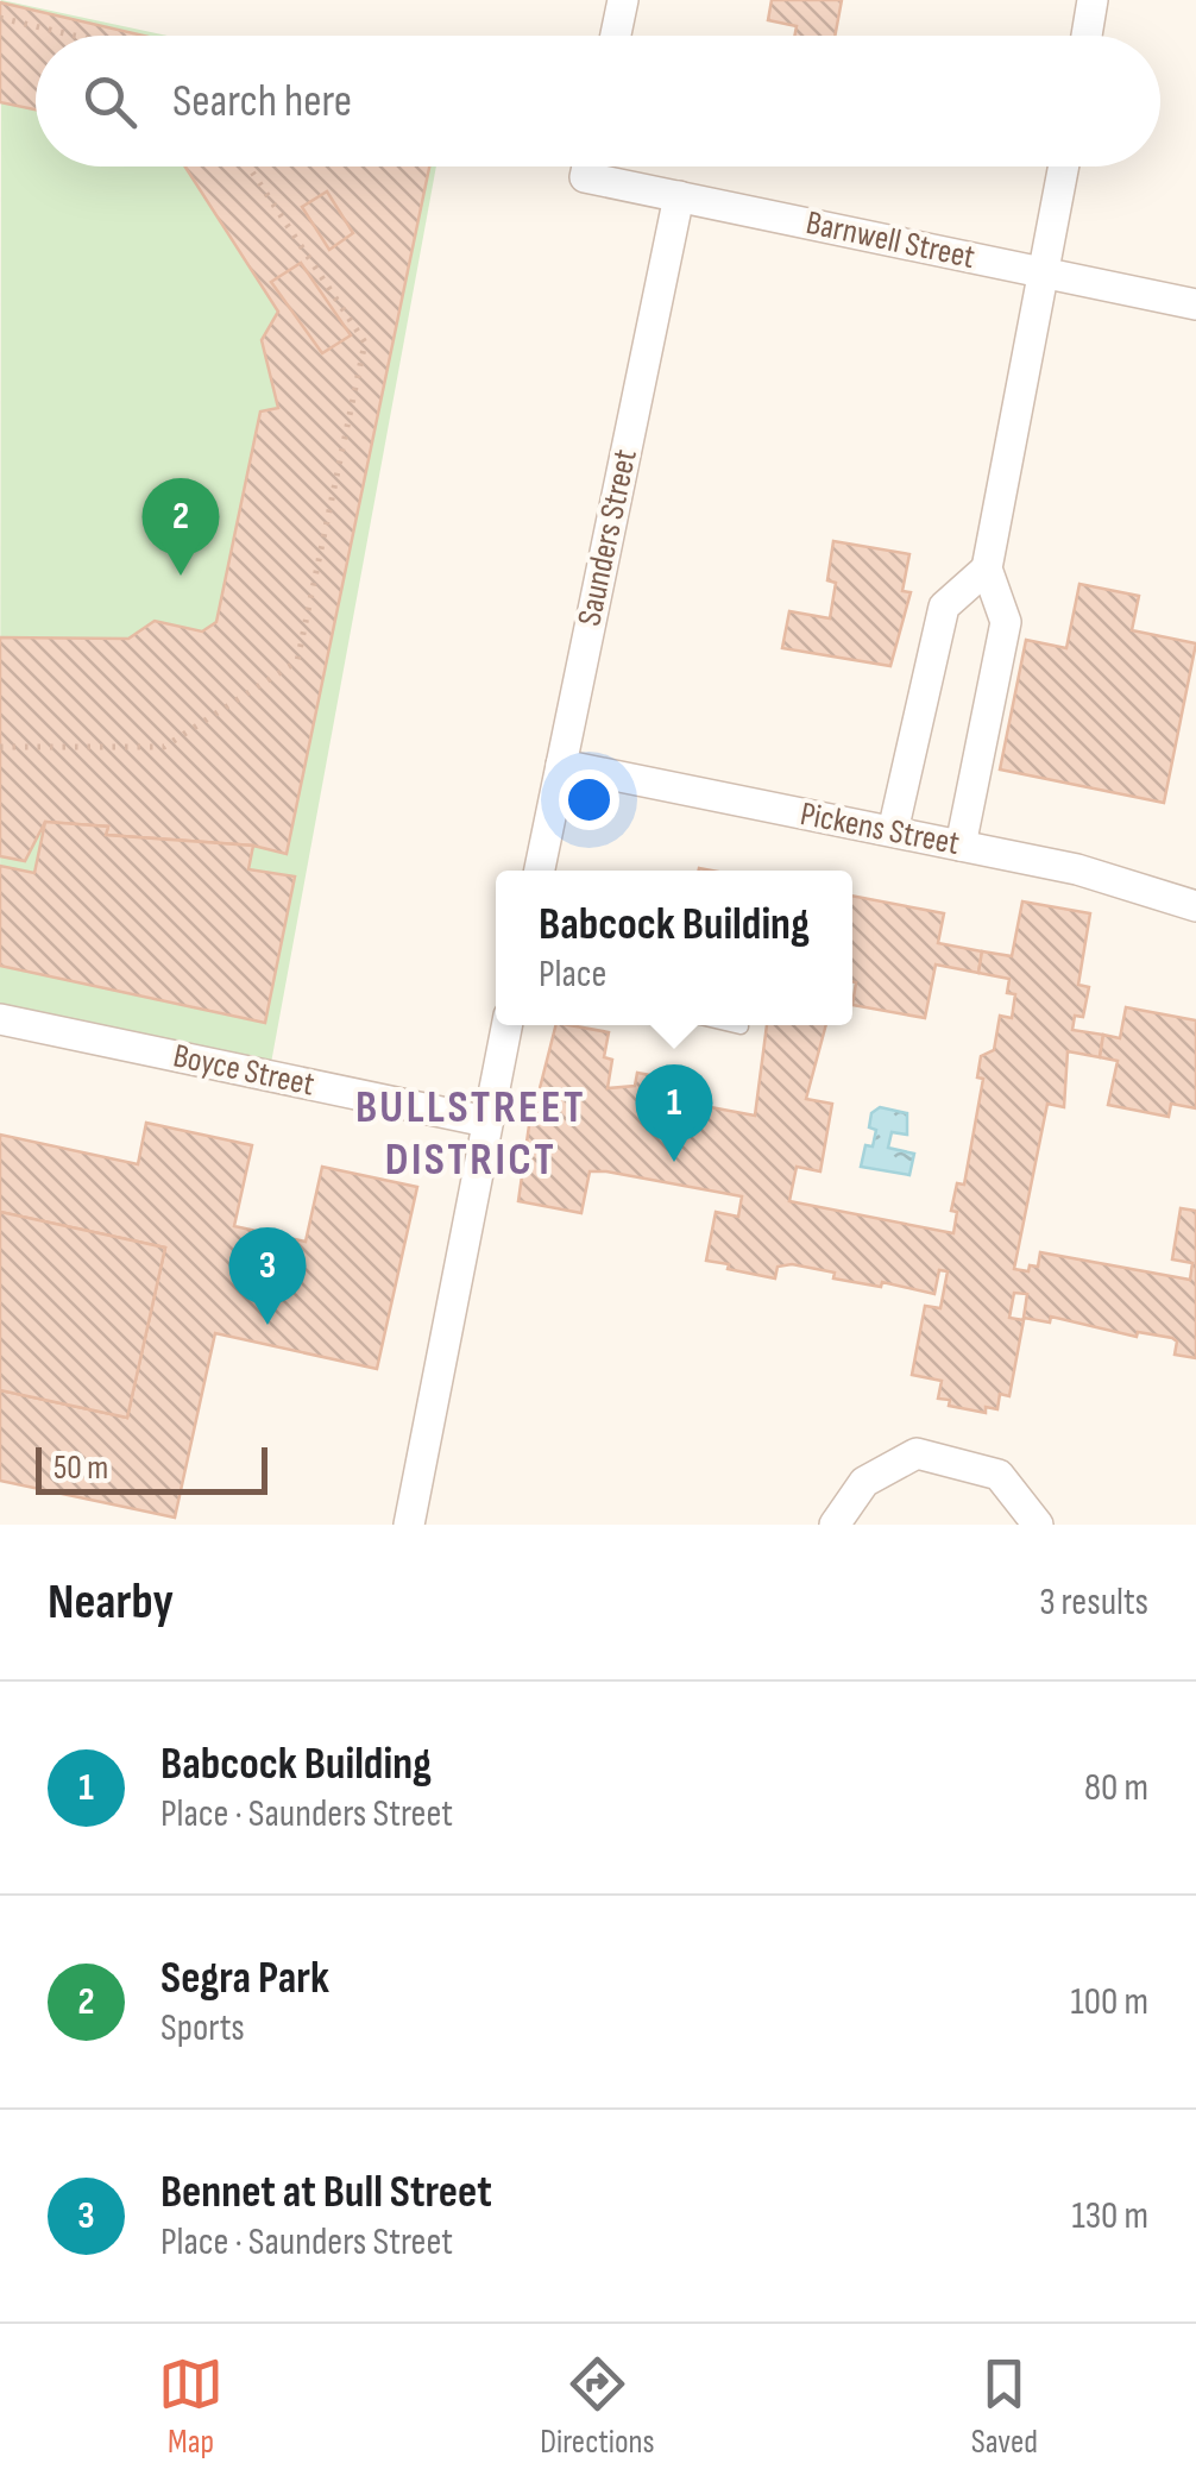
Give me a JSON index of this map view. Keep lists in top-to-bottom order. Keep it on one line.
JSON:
{"streets":{"street":["Barnwell Street","Saunders Street","Pickens Street","Boyce Street"]},"crossings":[["Barnwell Street","Saunders Street"],["Saunders Street","Pickens Street"]],"districts":["BULLSTREET DISTRICT"],"scale_bar":"50 m","page":{"search":"Search here","pins":["2","1","3"],"popup":["Babcock Building","Place"],"scale":"50 m","heading":["Nearby","3 results"],"list":[{"mark":"1","name":"Babcock Building","note":"Place · Saunders Street","value":"80 m"},{"mark":"2","name":"Segra Park","note":"Sports","value":"100 m"},{"mark":"3","name":"Bennet at Bull Street","note":"Place · Saunders Street","value":"130 m"}],"nav":["Map","Directions","Saved"]}}
